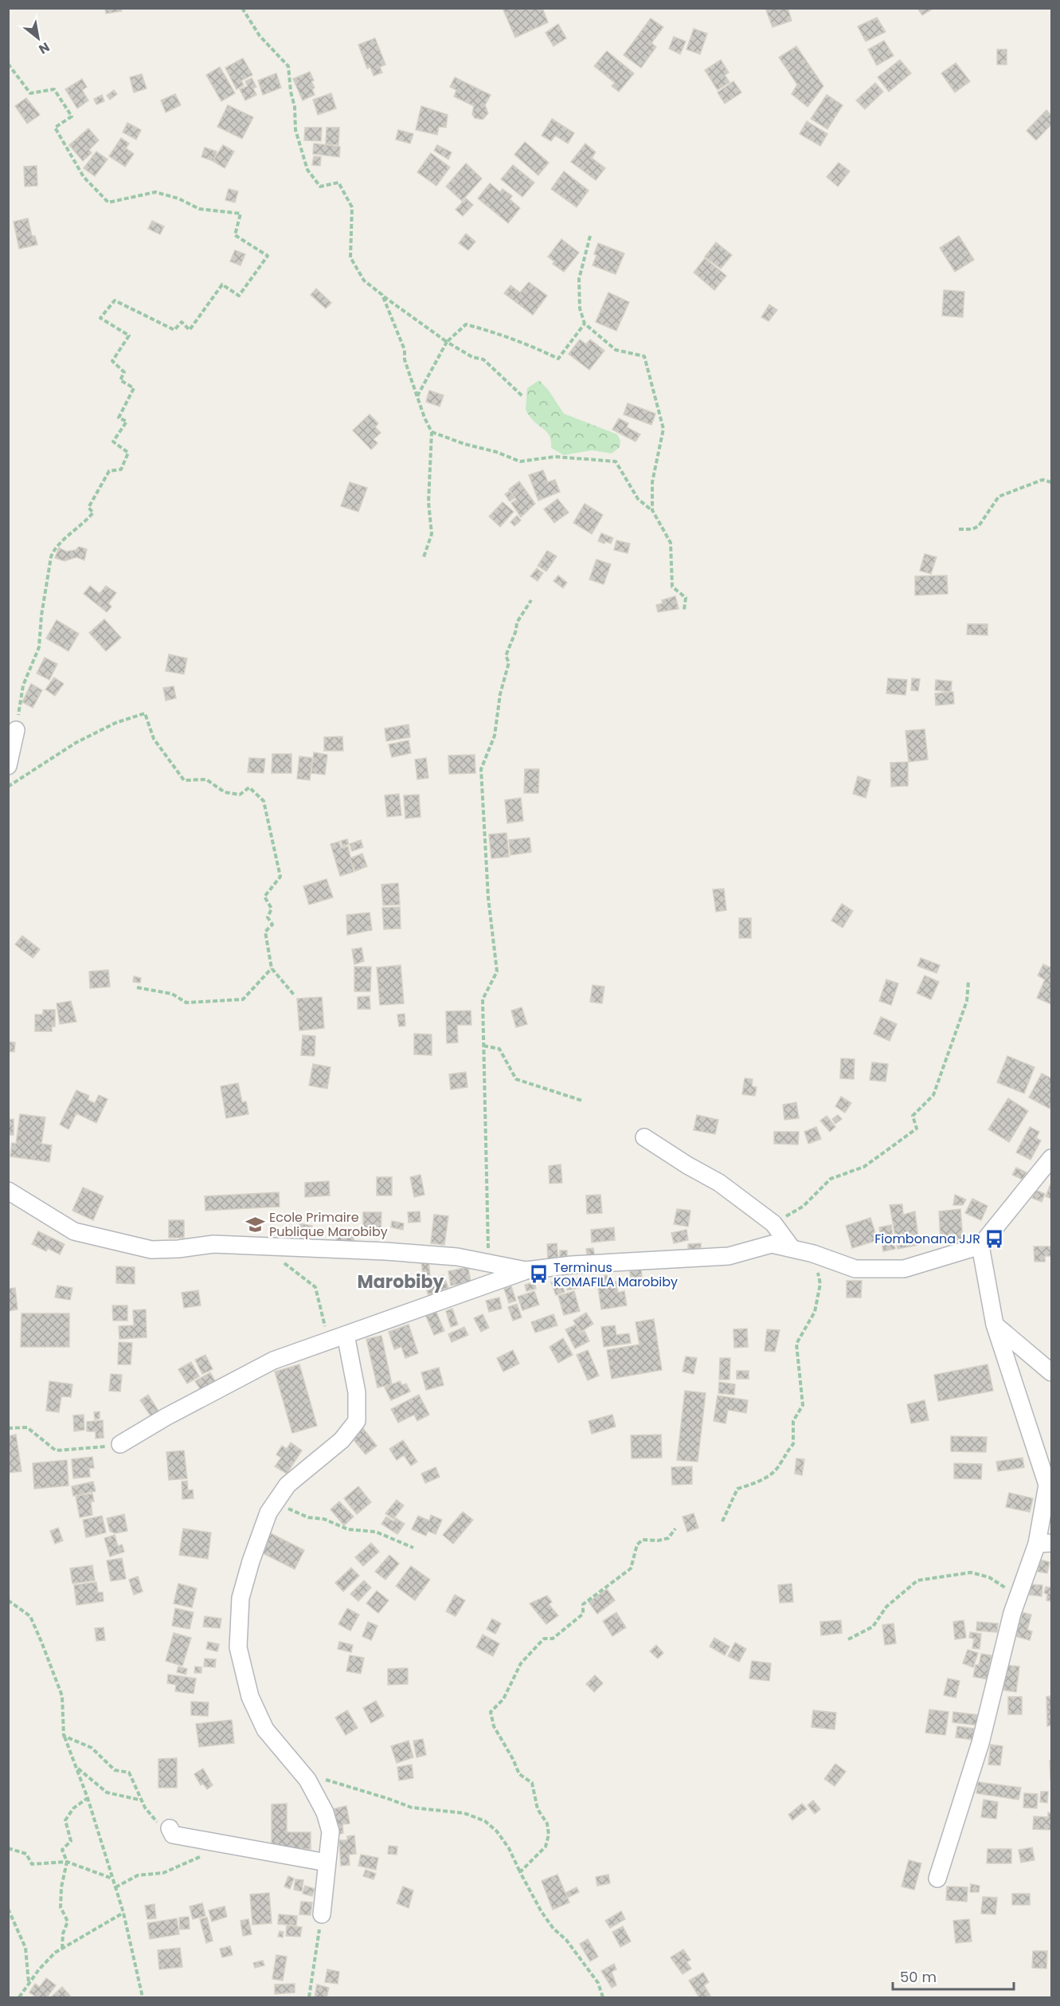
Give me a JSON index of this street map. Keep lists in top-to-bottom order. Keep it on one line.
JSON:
{"districts":["Marobiby"],"places":{"school or university":["Ecole Primaire Publique Marobiby"],"bus stop":["Fiombonana JJR","Terminus KOMAFILA Marobiby"]},"scale_bar":"50 m","north":"bottom right"}
